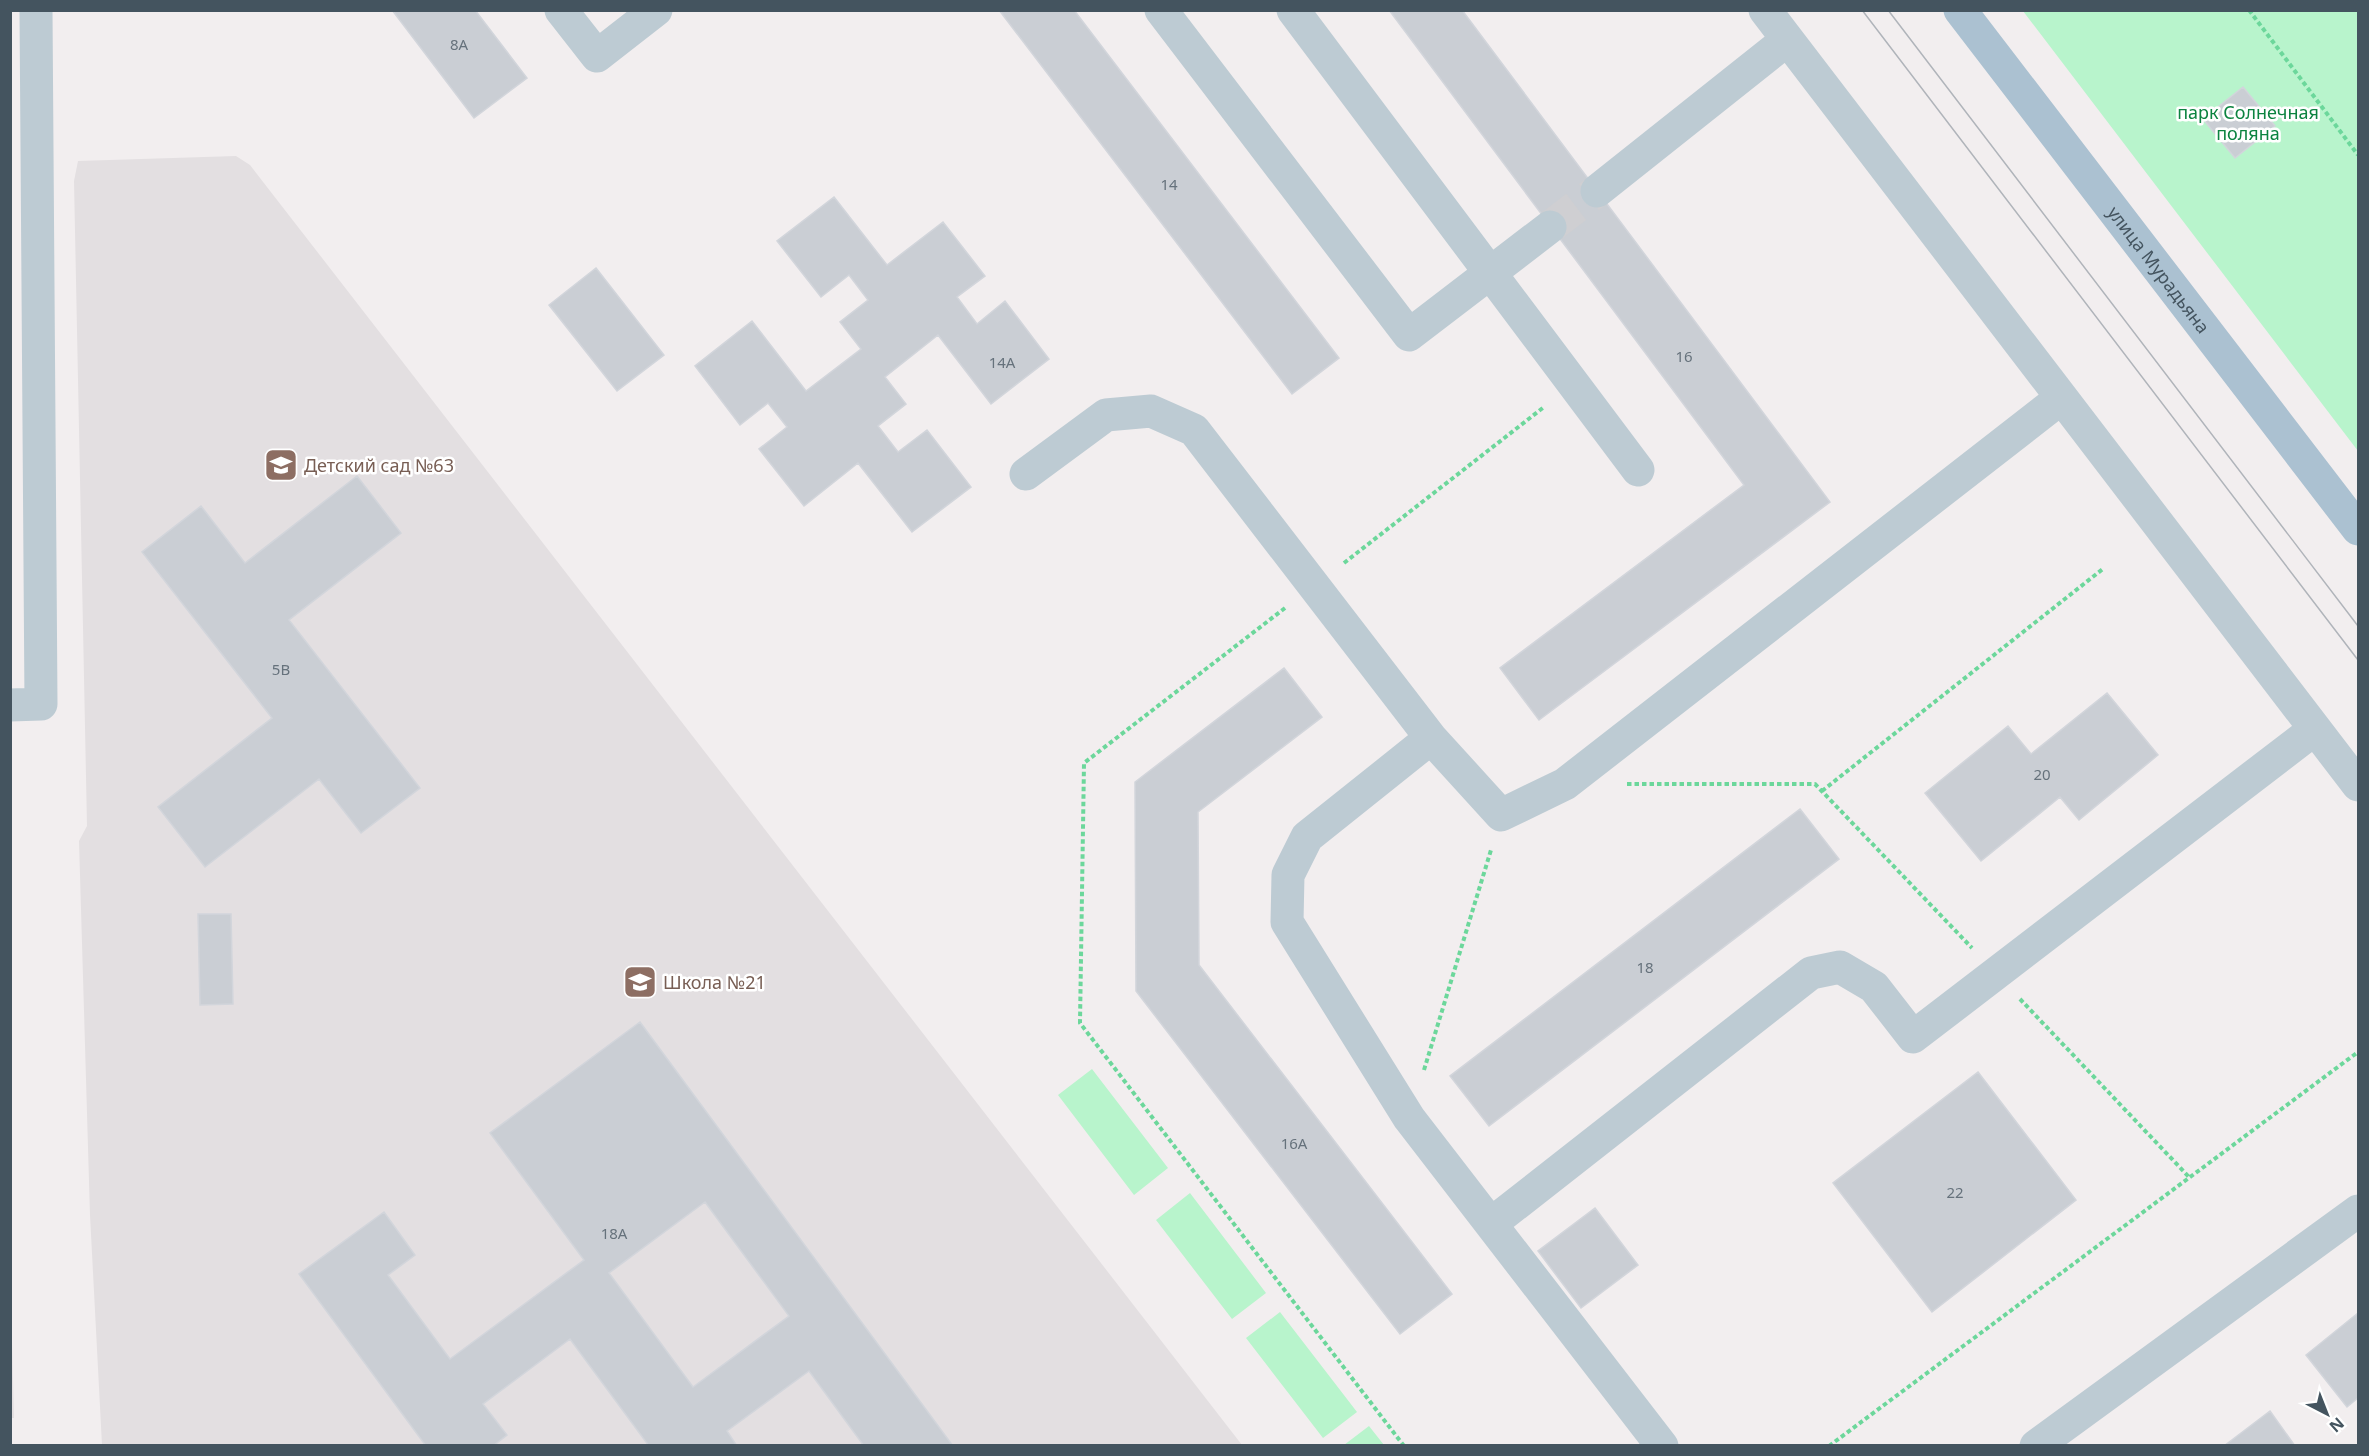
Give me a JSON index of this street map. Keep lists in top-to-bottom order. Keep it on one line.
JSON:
{"streets":{"main road":["улица Мурадьяна"]},"parks":["парк Солнечная поляна"],"places":{"school or university":["Детский сад №63","Школа №21"]},"house_numbers":["8А","14","16","14А","5В","20","18","16А","22","18А"],"north":"bottom right"}
